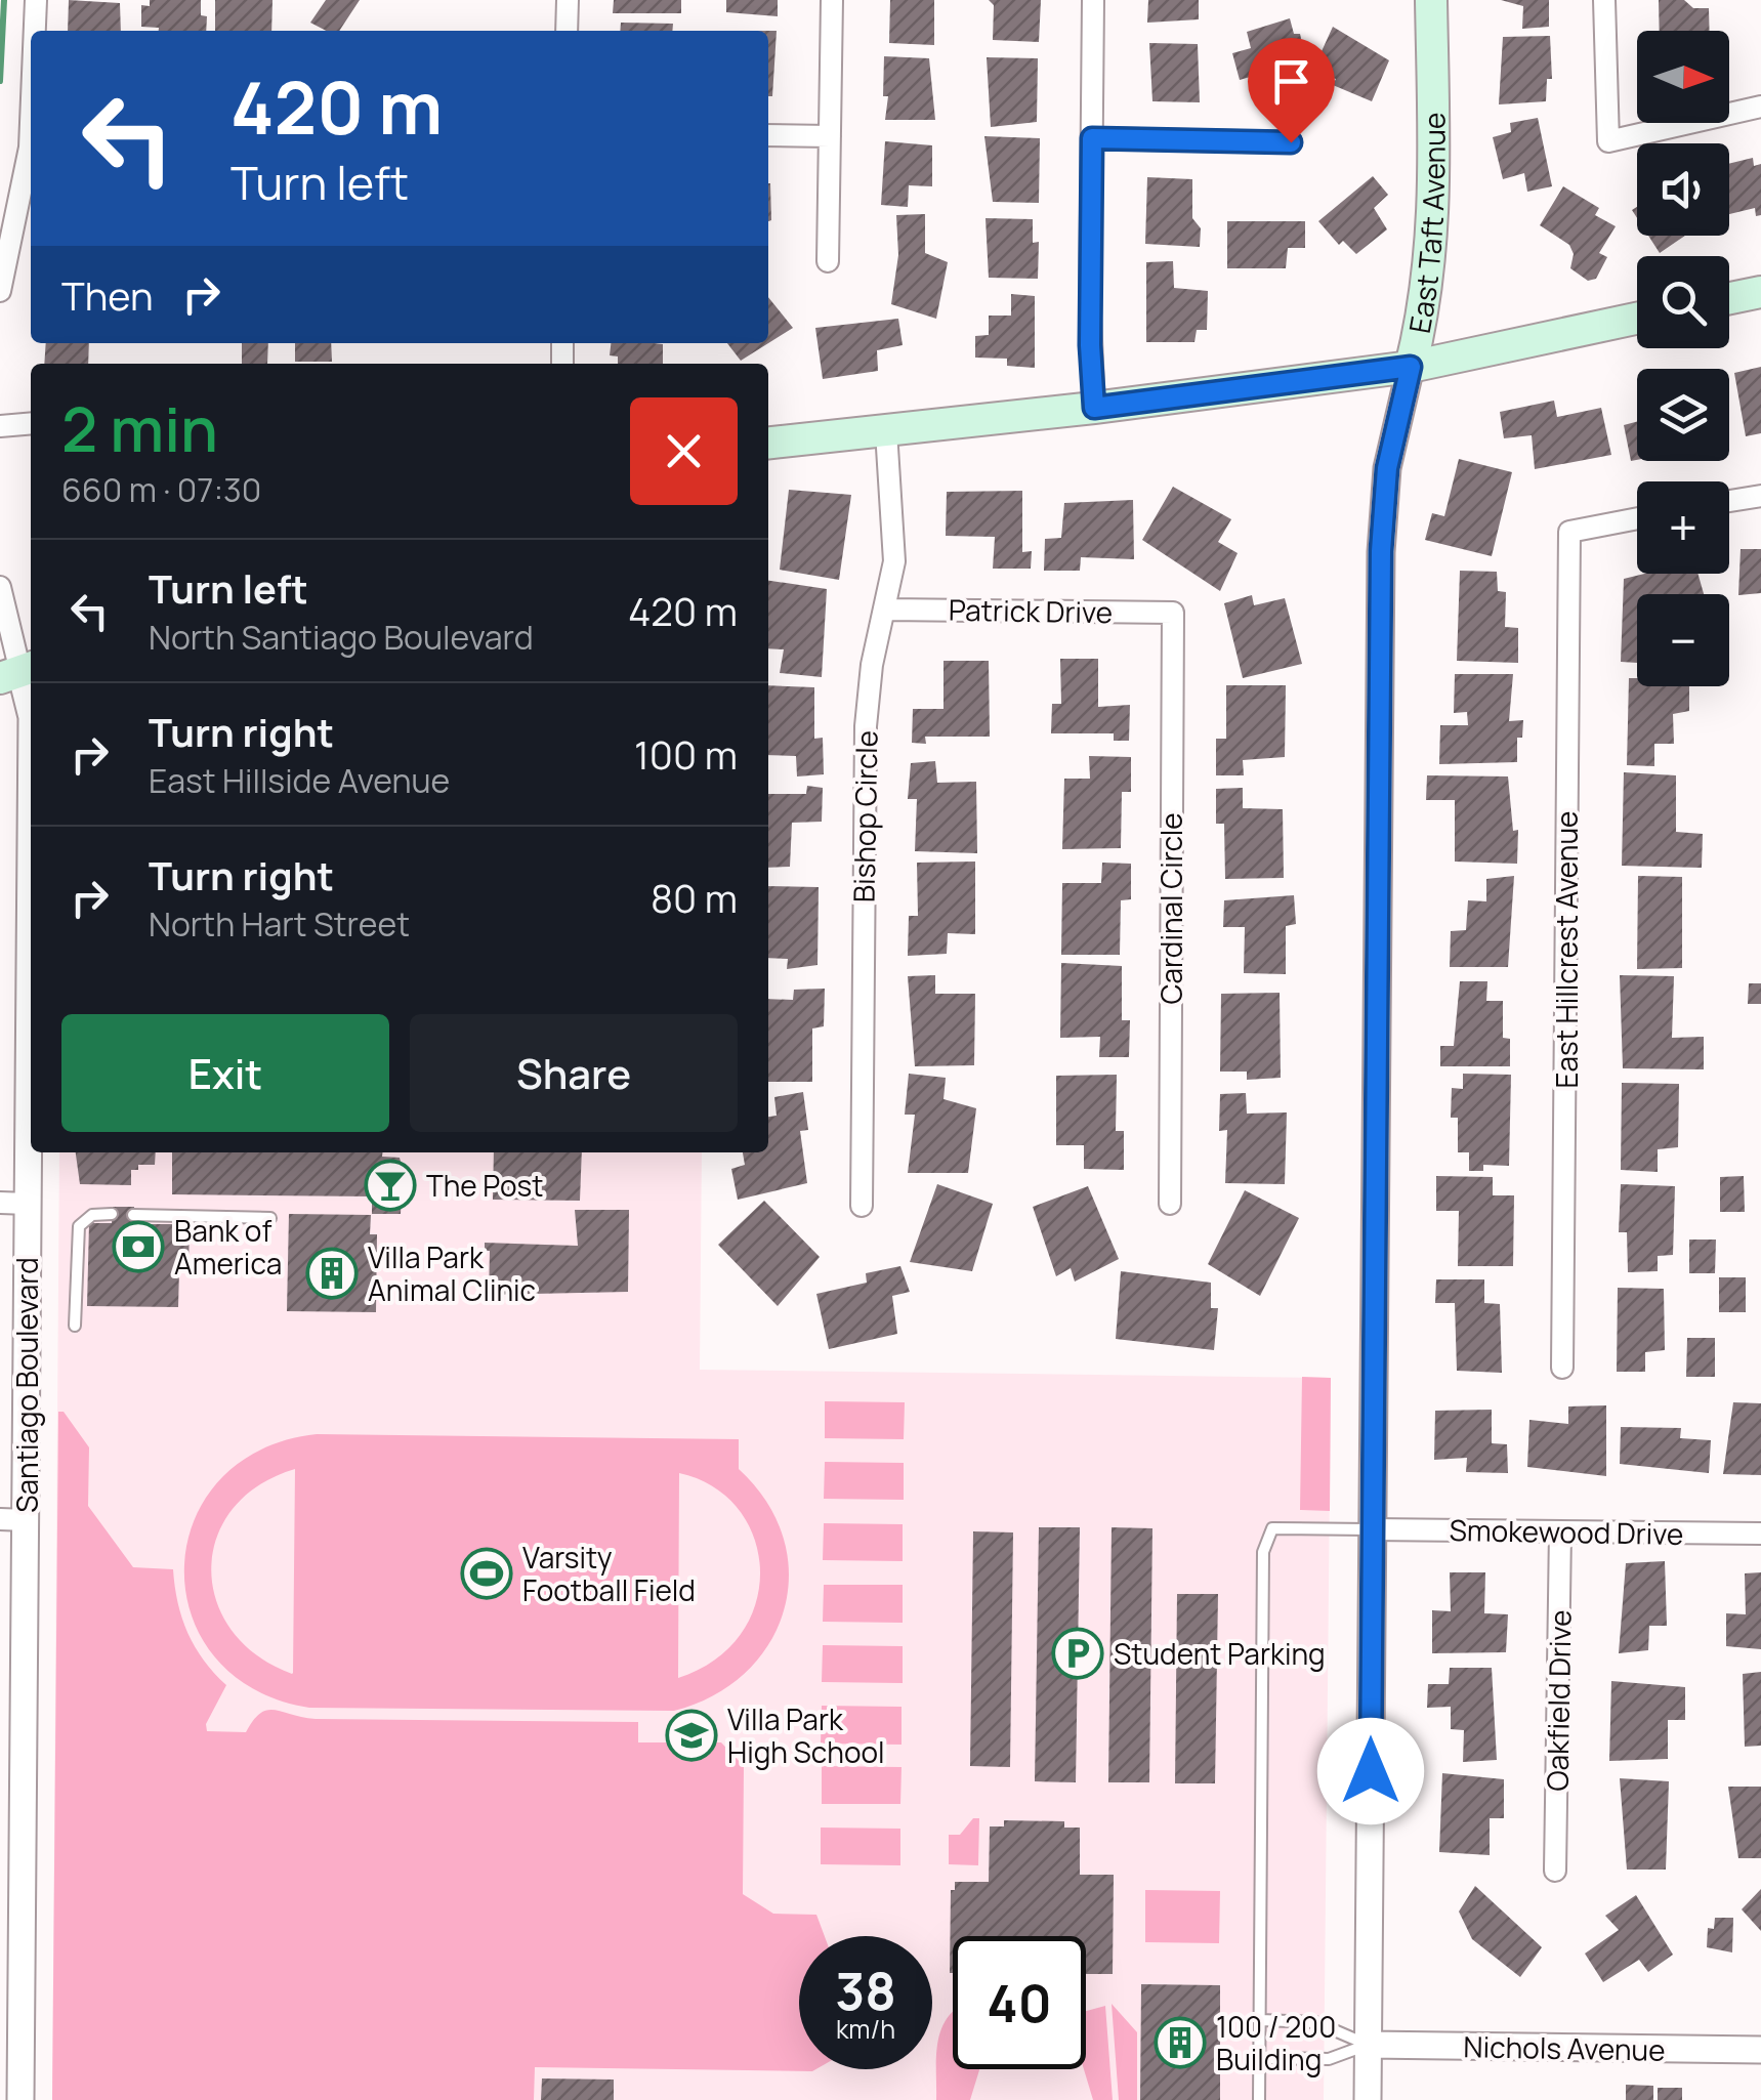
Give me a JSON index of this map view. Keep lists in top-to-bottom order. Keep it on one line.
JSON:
{"streets":{"main road":["East Taft Avenue"],"street":["Patrick Drive","Bishop Circle","Cardinal Circle","East Hillcrest Avenue","Santiago Boulevard","Smokewood Drive","Oakfield Drive","Nichols Avenue"]},"crossings":[["East Taft Avenue","Smokewood Drive"],["East Taft Avenue","Nichols Avenue"],["Patrick Drive","Bishop Circle"],["Patrick Drive","Cardinal Circle"],["Smokewood Drive","Oakfield Drive"]],"places":{"bar":["The Post"],"bank":["Bank of America"],"building":["Villa Park Animal Clinic","100 / 200 Building"],"sports":["Varsity Football Field"],"parking":["Student Parking"],"school or university":["Villa Park High School"]},"north":"right","page":{"map_buttons":["+","−"],"turn":["420 m","Turn left"],"then":"Then","heading":["2 min","660 m · 07:30"],"list":[{"name":"Turn left","note":"North Santiago Boulevard","value":"420 m"},{"name":"Turn right","note":"East Hillside Avenue","value":"100 m"},{"name":"Turn right","note":"North Hart Street","value":"80 m"}],"buttons":["Exit","Share"],"speed":"38 km/h","limit":"40"}}
